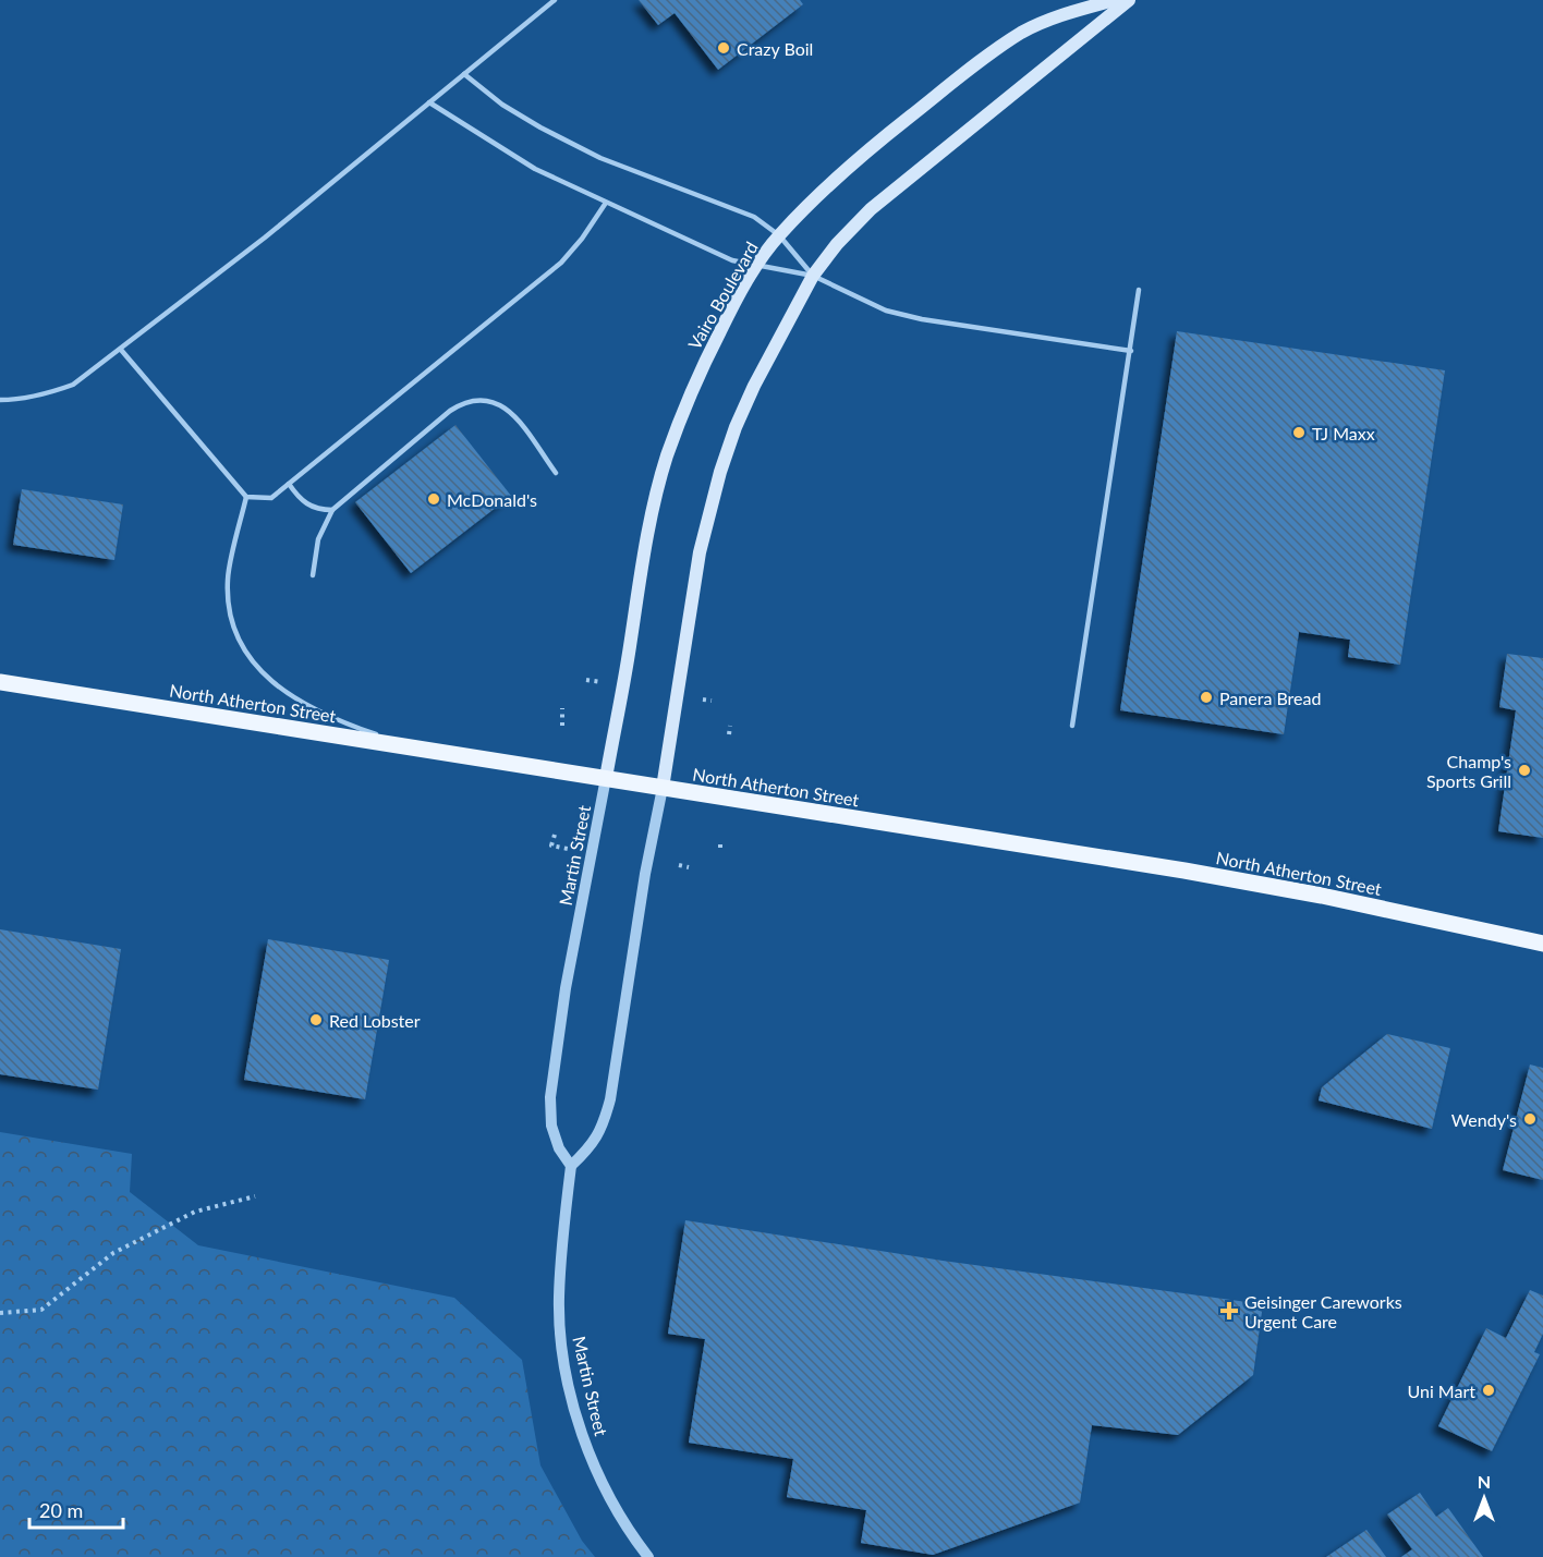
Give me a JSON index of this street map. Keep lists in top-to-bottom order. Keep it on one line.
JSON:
{"streets":{"main road":["Vairo Boulevard","North Atherton Street"],"street":["Martin Street"]},"crossings":[["Vairo Boulevard","North Atherton Street"],["Vairo Boulevard","Martin Street"],["North Atherton Street","Martin Street"]],"places":{"other":["Crazy Boil","TJ Maxx","McDonald's","Panera Bread","Champ's Sports Grill","Red Lobster","Wendy's","Uni Mart"],"health":["Geisinger Careworks Urgent Care"]},"scale_bar":"20 m","north":"top"}
